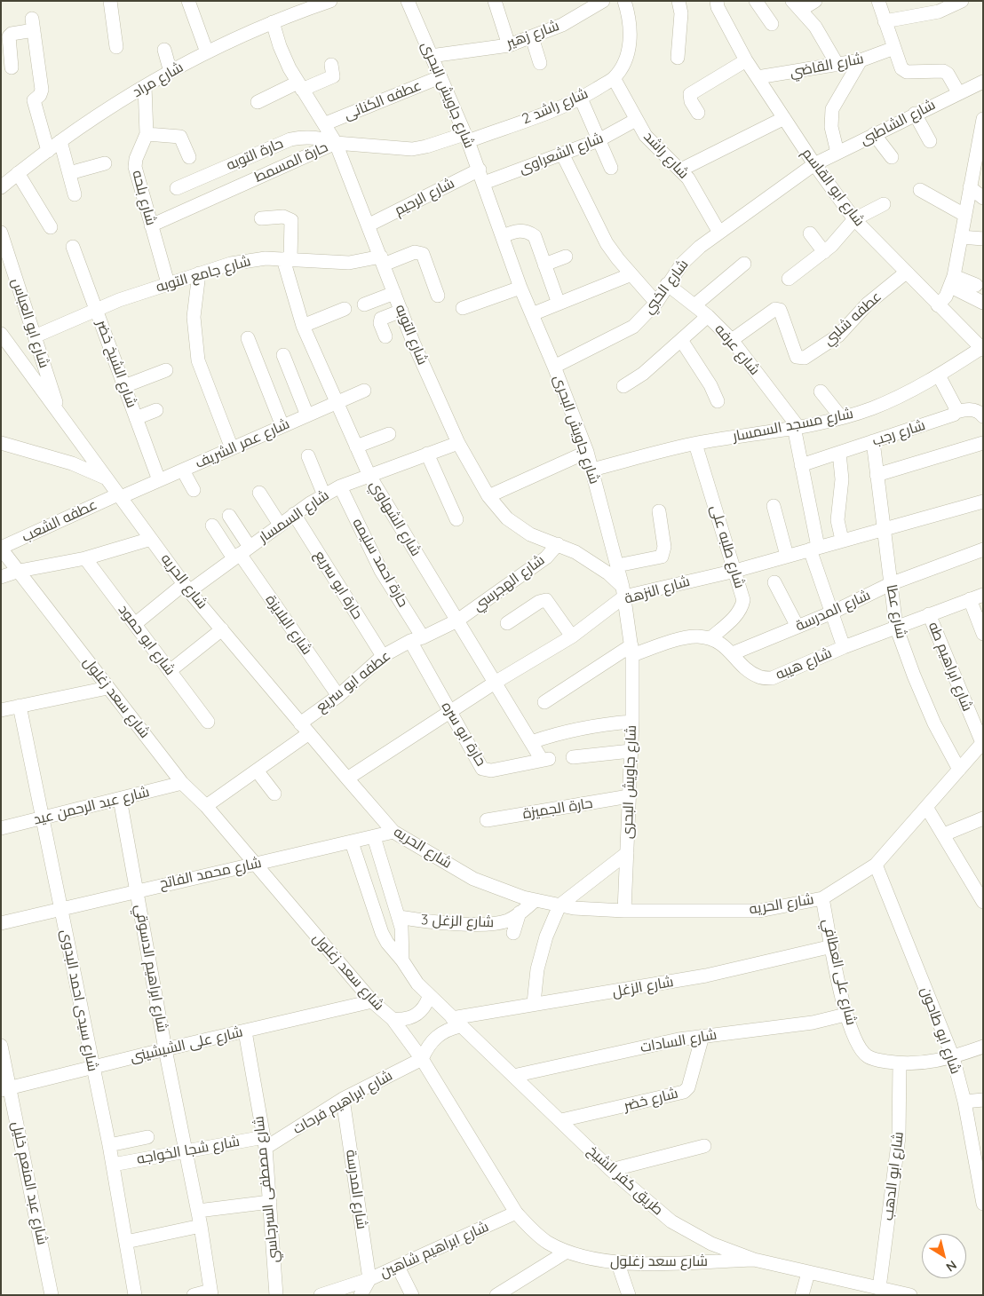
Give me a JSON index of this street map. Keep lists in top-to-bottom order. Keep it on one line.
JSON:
{"streets":{"street":["شارع زهير","شارع القاضي","شارع مراد","شارع جاويش البحرى","عطفه الكنانى","شارع راشد 2","شارع الشاطبى","شارع الشعراوى","حارة التوبه","شارع راشد","حارة المسمط","شارع ابو القاسم","شارع الرحيم","شارع بلحه","شارع جامع التوبه","شارع الخبي","عطفه شلبي","شارع ابو العباس","شارع التوبه","شارع عرفه","شارع الشيخ خضر","شارع مسجد السمسار","شارع رجب","شارع عمر الشريف","شارع السمسار","شارع الشهاوي","عطفه الشعب","شارع طلبه على","حارة احمد سليمه","شارع الحريه","شارع الهجرسي","حارة ابو سريع","شارع النزهة","شارع المدرسة","شارع عطا","شارع البلايزة","شارع ابو حمود","شارع هيبه","شارع ابراهيم طه","عطفه ابو سريع","شارع سعد زغلول","حارة ابو سره","شارع عبد الرحمن عيد","حارة الجميزة","شارع محمد الفاتح","شارع الزغل 3","شارع ابراهيم الدسوقي","شارع على العطافي","شارع الزغل","شارع سيدى احمد البدوى","شارع ابو طاحون","شارع السادات","شارع على الشيشينى","شارع خضر","شارع ابراهيم فرحات","شارع شجا الخواجه","شارع ابو الدهب","طريق كفر الشيخ","شارع عبد المنعم خليل","شارع مصطفى السرجاسي","شارع ابراهيم شاهين"]},"crossings":[["شارع زهير","شارع جاويش البحرى"],["شارع القاضي","شارع ابو القاسم"],["شارع مراد","شارع بلحه"],["شارع مراد","شارع التوبه"],["شارع جاويش البحرى","عطفه الكنانى"],["شارع جاويش البحرى","شارع راشد 2"],["شارع جاويش البحرى","شارع الشعراوى"],["شارع جاويش البحرى","حارة المسمط"],["شارع جاويش البحرى","شارع الرحيم"],["شارع جاويش البحرى","شارع الخبي"],["شارع جاويش البحرى","شارع التوبه"],["شارع جاويش البحرى","شارع مسجد السمسار"],["شارع جاويش البحرى","شارع الحريه"],["شارع جاويش البحرى","شارع النزهة"],["شارع جاويش البحرى","حارة الجميزة"],["عطفه الكنانى","شارع التوبه"],["شارع راشد 2","شارع راشد"],["شارع راشد 2","حارة المسمط"],["شارع الشاطبى","شارع ابو القاسم"],["شارع الشاطبى","شارع الخبي"],["شارع الشعراوى","شارع راشد"],["حارة التوبه","حارة المسمط"],["حارة التوبه","شارع التوبه"],["شارع راشد","شارع الخبي"],["حارة المسمط","شارع بلحه"],["حارة المسمط","شارع التوبه"],["شارع ابو القاسم","شارع الخبي"],["شارع ابو القاسم","عطفه شلبي"],["شارع ابو القاسم","شارع مسجد السمسار"],["شارع الرحيم","شارع التوبه"],["شارع بلحه","شارع جامع التوبه"],["شارع جامع التوبه","شارع ابو العباس"],["شارع جامع التوبه","شارع التوبه"],["شارع جامع التوبه","شارع الشيخ خضر"],["شارع جامع التوبه","شارع الشهاوي"],["شارع الخبي","شارع عرفه"],["عطفه شلبي","شارع عرفه"],["شارع ابو العباس","شارع الحريه"],["شارع التوبه","شارع السمسار"],["شارع التوبه","شارع الهجرسي"],["شارع التوبه","شارع النزهة"],["شارع عرفه","شارع مسجد السمسار"],["شارع الشيخ خضر","شارع عمر الشريف"],["شارع مسجد السمسار","شارع طلبه على"],["شارع رجب","شارع عطا"],["شارع عمر الشريف","شارع الشهاوي"],["شارع عمر الشريف","عطفه الشعب"],["شارع عمر الشريف","شارع الحريه"],["شارع السمسار","شارع الشهاوي"],["شارع السمسار","حارة احمد سليمه"],["شارع السمسار","شارع الحريه"],["شارع السمسار","حارة ابو سريع"],["شارع السمسار","شارع البلايزة"],["شارع السمسار","شارع ابو حمود"],["شارع الشهاوي","شارع الهجرسي"],["شارع الشهاوي","شارع النزهة"],["شارع الشهاوي","عطفه ابو سريع"],["شارع الشهاوي","حارة ابو سره"],["عطفه الشعب","شارع الحريه"],["عطفه الشعب","شارع سعد زغلول"],["شارع طلبه على","شارع النزهة"],["شارع طلبه على","شارع هيبه"],["حارة احمد سليمه","عطفه ابو سريع"],["حارة احمد سليمه","حارة ابو سره"],["شارع الحريه","شارع النزهة"],["شارع الحريه","شارع عطا"],["شارع الحريه","شارع ابراهيم طه"],["شارع الحريه","عطفه ابو سريع"],["شارع الحريه","شارع محمد الفاتح"],["شارع الحريه","شارع الزغل 3"],["شارع الحريه","شارع على العطافي"],["شارع الحريه","شارع ابو طاحون"],["شارع الهجرسي","عطفه ابو سريع"],["حارة ابو سريع","عطفه ابو سريع"],["شارع النزهة","شارع عطا"],["شارع النزهة","حارة ابو سره"],["شارع المدرسة","شارع عطا"],["شارع المدرسة","شارع هيبه"],["شارع المدرسة","شارع ابراهيم فرحات"],["شارع المدرسة","شارع ابراهيم شاهين"],["شارع عطا","شارع هيبه"],["شارع البلايزة","عطفه ابو سريع"],["شارع هيبه","شارع ابراهيم طه"],["عطفه ابو سريع","شارع سعد زغلول"],["عطفه ابو سريع","حارة ابو سره"],["شارع سعد زغلول","شارع عبد الرحمن عيد"],["شارع سعد زغلول","شارع محمد الفاتح"],["شارع سعد زغلول","شارع الزغل"],["شارع سعد زغلول","شارع على الشيشينى"],["شارع سعد زغلول","شارع ابراهيم فرحات"],["شارع سعد زغلول","طريق كفر الشيخ"],["شارع سعد زغلول","شارع ابراهيم شاهين"],["شارع عبد الرحمن عيد","شارع ابراهيم الدسوقي"],["شارع عبد الرحمن عيد","شارع سيدى احمد البدوى"],["شارع محمد الفاتح","شارع ابراهيم الدسوقي"],["شارع محمد الفاتح","شارع سيدى احمد البدوى"],["شارع محمد الفاتح","طريق كفر الشيخ"],["شارع ابراهيم الدسوقي","شارع على الشيشينى"],["شارع ابراهيم الدسوقي","شارع شجا الخواجه"],["شارع على العطافي","شارع الزغل"],["شارع على العطافي","شارع ابو طاحون"],["شارع على العطافي","شارع السادات"],["شارع على العطافي","شارع ابو الدهب"],["شارع الزغل","شارع ابراهيم فرحات"],["شارع الزغل","طريق كفر الشيخ"],["شارع سيدى احمد البدوى","شارع على الشيشينى"],["شارع سيدى احمد البدوى","شارع شجا الخواجه"],["شارع السادات","شارع خضر"],["شارع السادات","طريق كفر الشيخ"],["شارع على الشيشينى","شارع عبد المنعم خليل"],["شارع على الشيشينى","شارع مصطفى السرجاسي"],["شارع خضر","طريق كفر الشيخ"],["شارع ابراهيم فرحات","شارع شجا الخواجه"],["شارع ابراهيم فرحات","شارع مصطفى السرجاسي"],["شارع شجا الخواجه","شارع مصطفى السرجاسي"],["شارع ابو الدهب","طريق كفر الشيخ"]],"north":"bottom right"}
